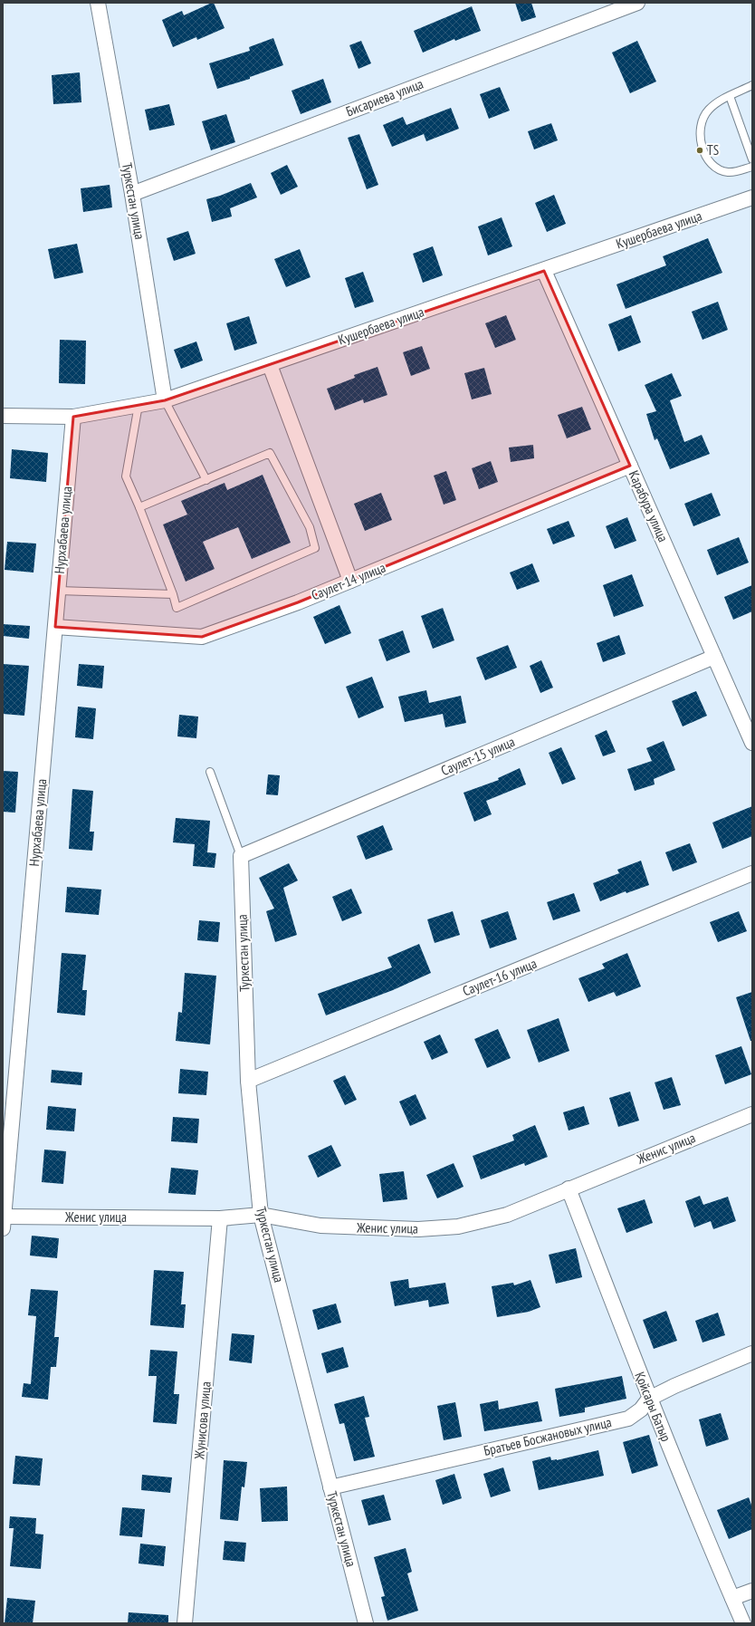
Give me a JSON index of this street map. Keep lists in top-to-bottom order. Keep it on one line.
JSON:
{"streets":{"street":["Бисариева улица","Туркестан улица","Кушербаева улица","Карабура улица","Нурхабаева улица","Саулет-14 улица","Саулет-15 улица","Саулет-16 улица","Женис улица","Қойсары Батыр","Жунисова улица","Братьев Босжановых улица"]},"crossings":[["Бисариева улица","Туркестан улица"],["Туркестан улица","Кушербаева улица"],["Туркестан улица","Саулет-15 улица"],["Туркестан улица","Саулет-16 улица"],["Туркестан улица","Женис улица"],["Туркестан улица","Братьев Босжановых улица"],["Кушербаева улица","Карабура улица"],["Кушербаева улица","Нурхабаева улица"],["Карабура улица","Саулет-14 улица"],["Карабура улица","Саулет-15 улица"],["Нурхабаева улица","Саулет-14 улица"],["Нурхабаева улица","Женис улица"],["Женис улица","Қойсары Батыр"],["Женис улица","Жунисова улица"],["Қойсары Батыр","Братьев Босжановых улица"]],"places":["TS"]}
